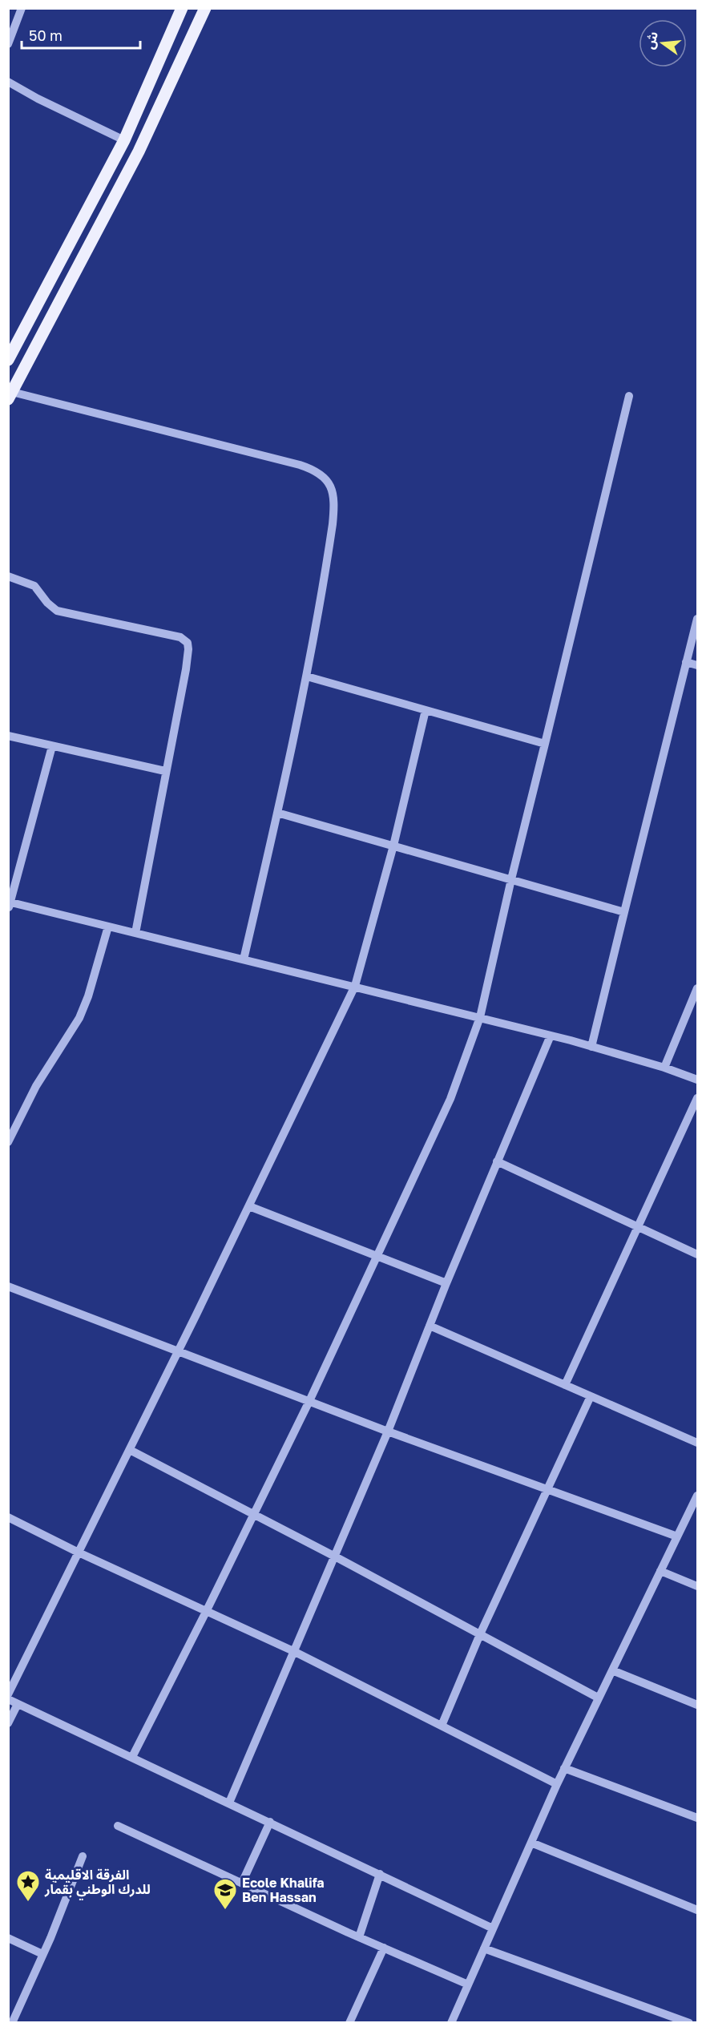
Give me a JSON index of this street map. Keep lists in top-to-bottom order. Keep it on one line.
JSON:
{"places":{"place":["الفرقة الاقليمية للدرك الوطني بقمار"],"school or university":["Ecole Khalifa Ben Hassan"]},"scale_bar":"50 m","north":"left"}
